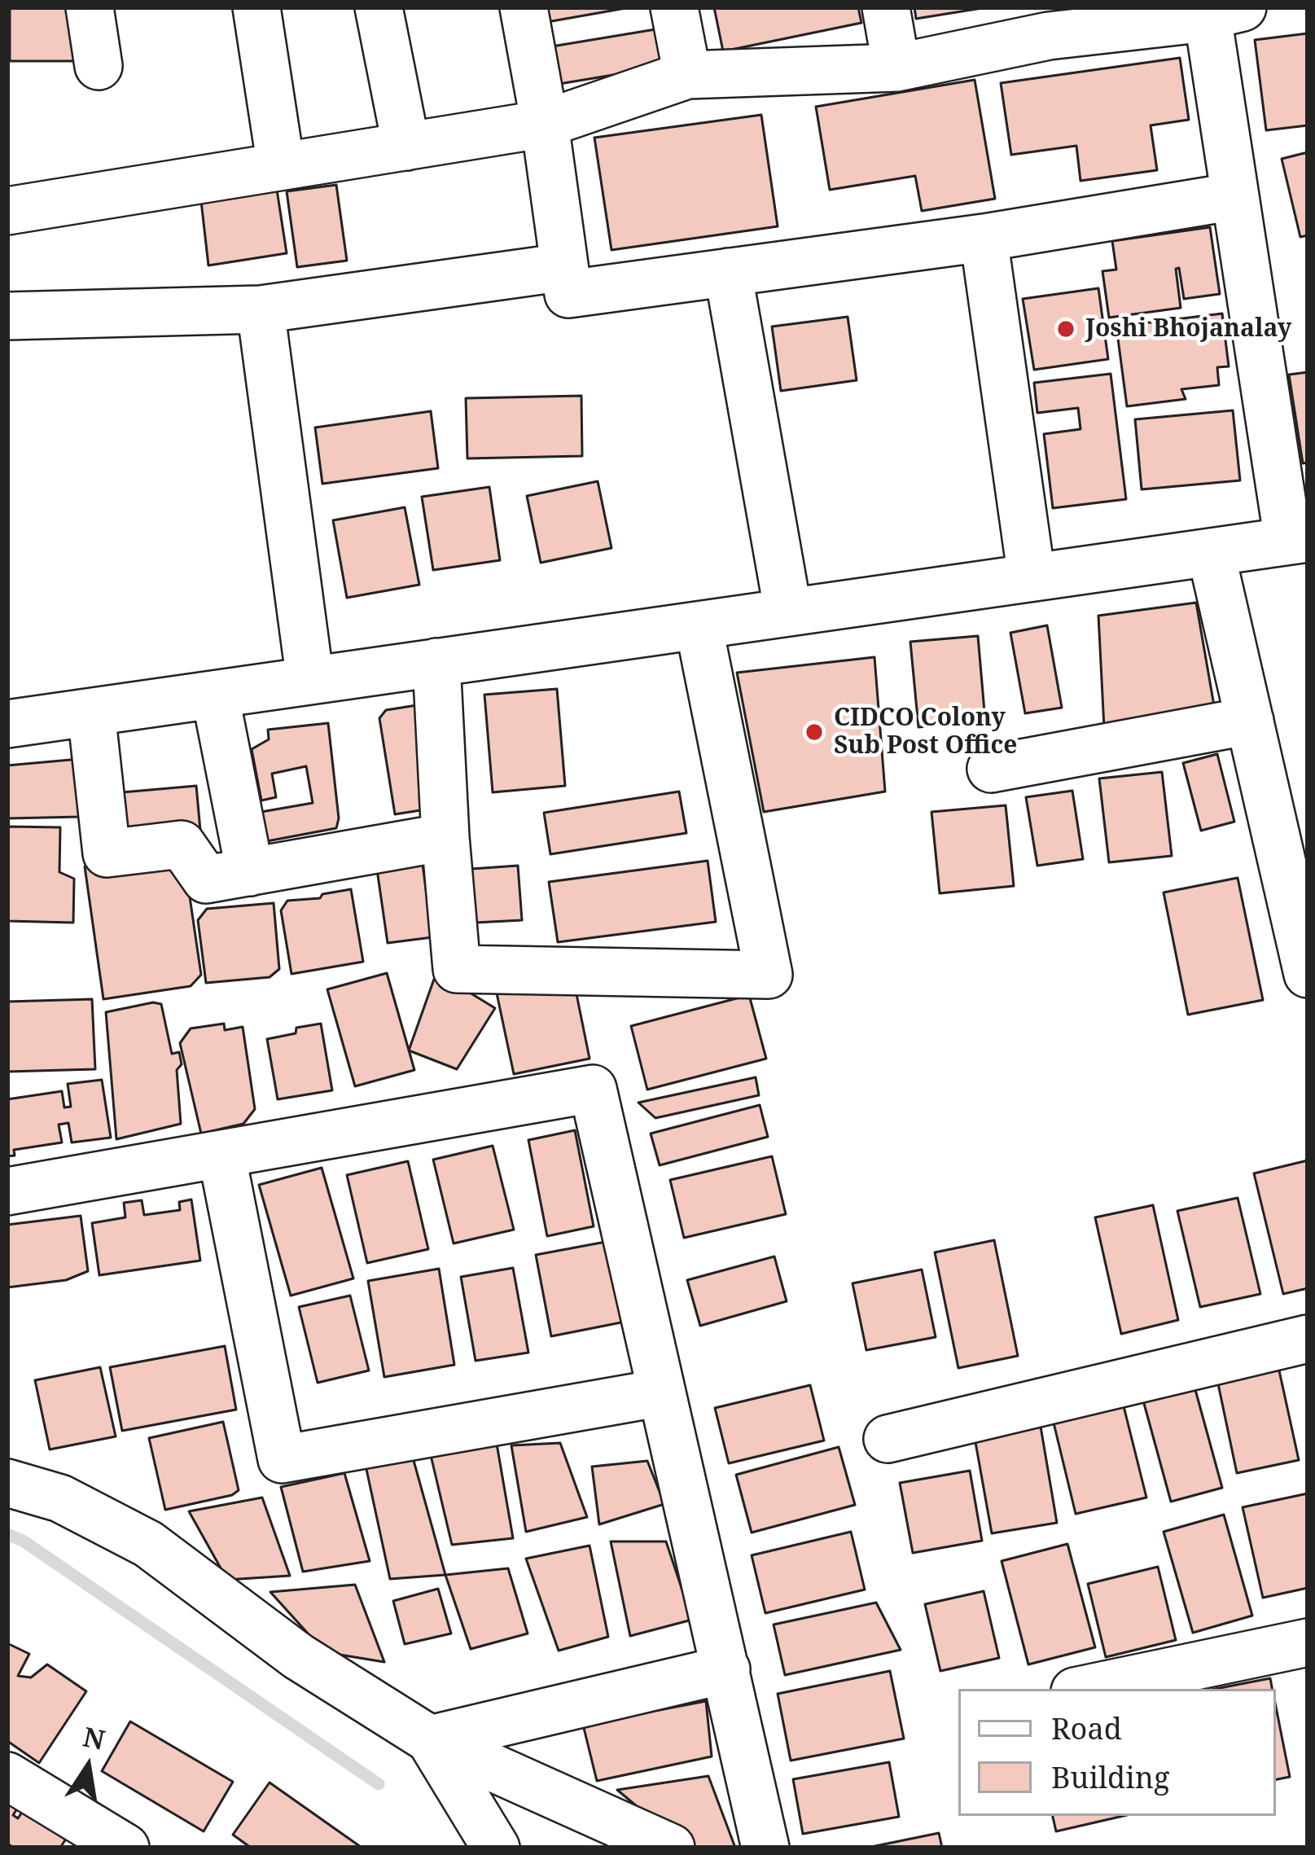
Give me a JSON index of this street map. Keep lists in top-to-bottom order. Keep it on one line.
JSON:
{"places":["Joshi Bhojanalay","CIDCO Colony Sub Post Office"],"legend":["Road","Building"],"north":"top"}
